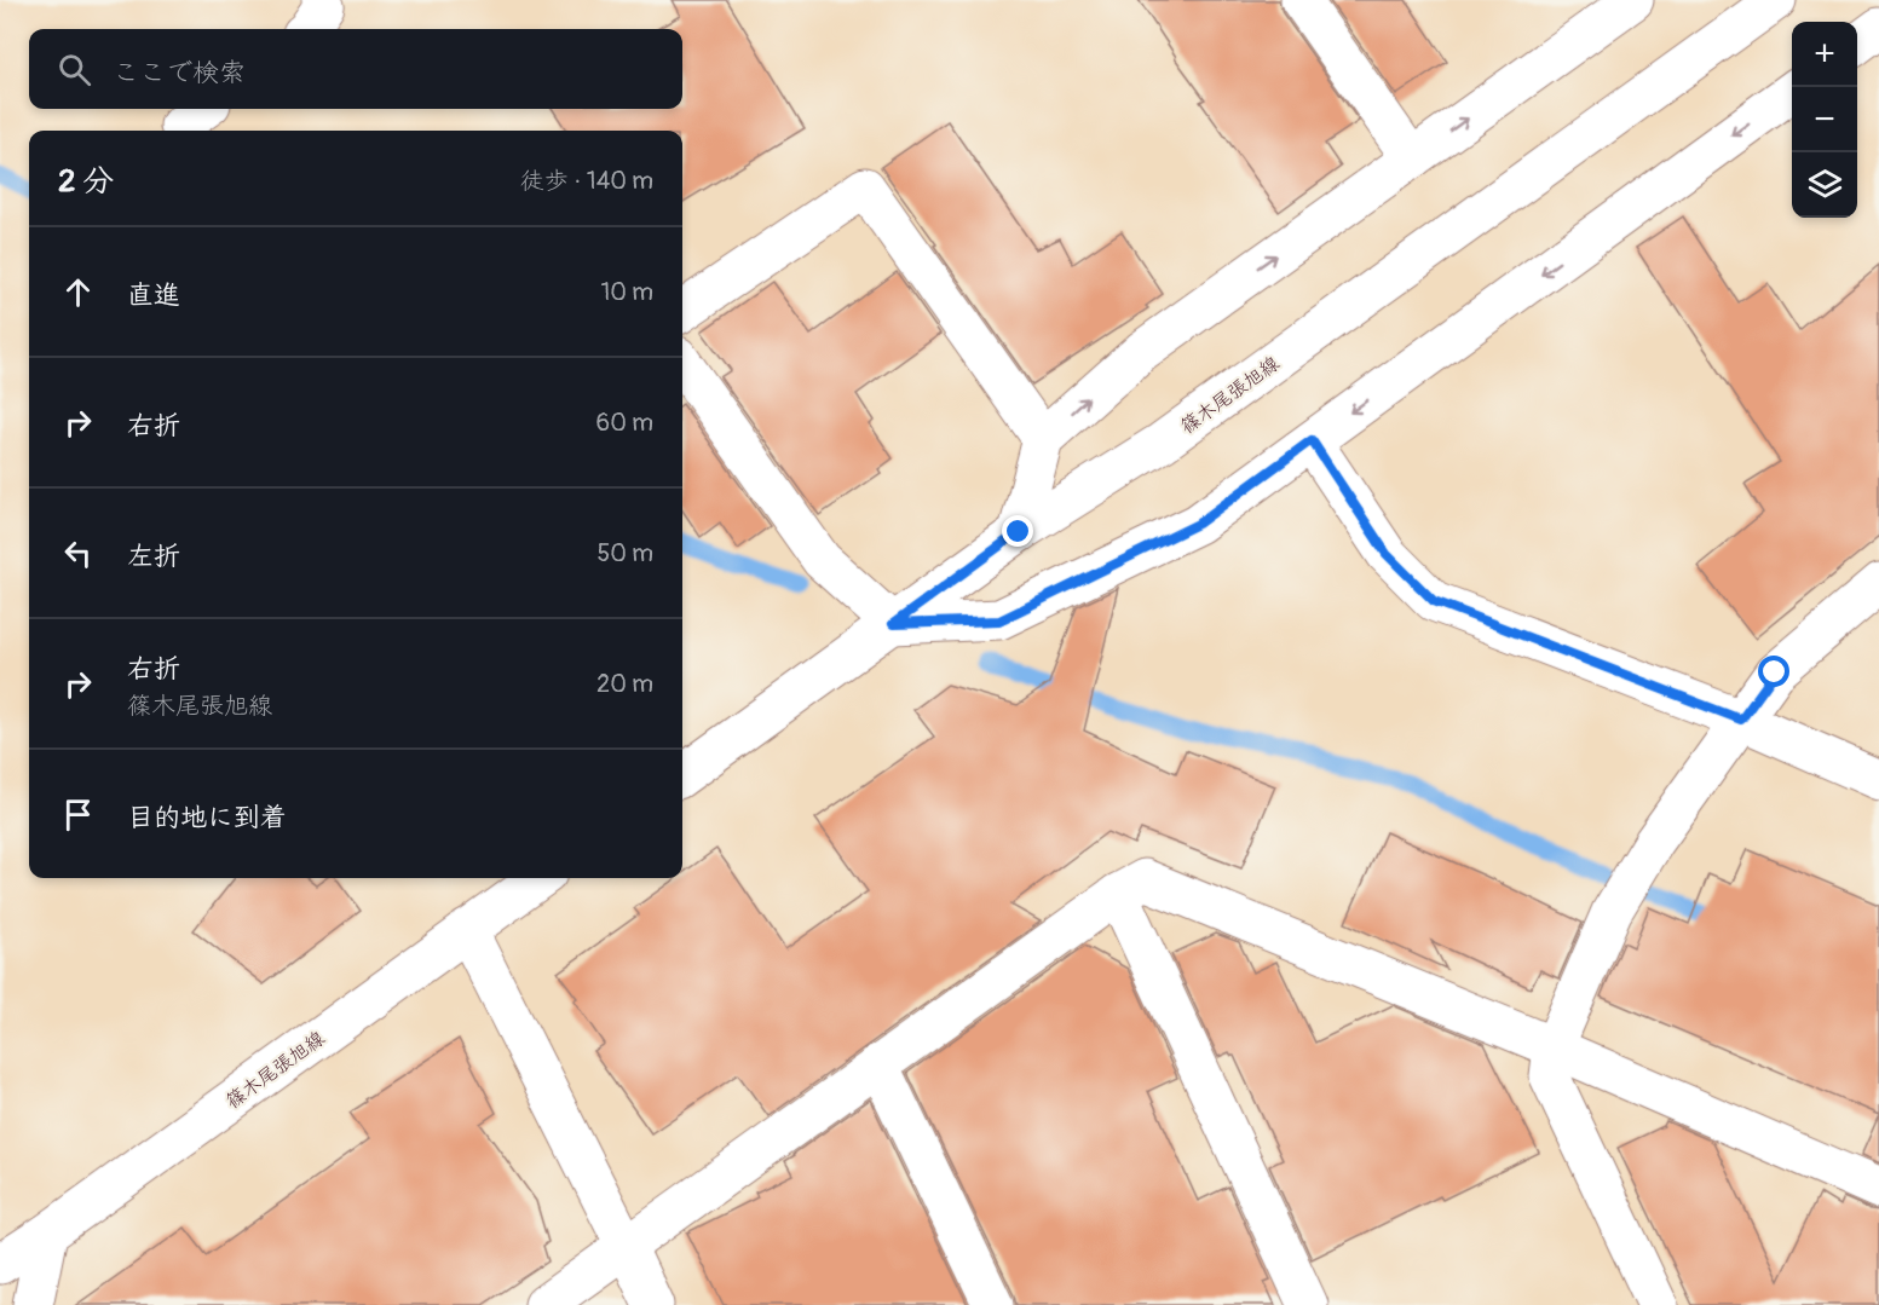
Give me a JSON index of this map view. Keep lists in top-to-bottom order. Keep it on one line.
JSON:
{"streets":{"street":["篠木尾張旭線"]},"page":{"map_buttons":["+","−"],"search":"ここで検索","heading":["2 分","徒歩 · 140 m"],"list":[["直進","10 m"],["右折","60 m"],["左折","50 m"],["右折","篠木尾張旭線","20 m"],"目的地に到着"]}}
